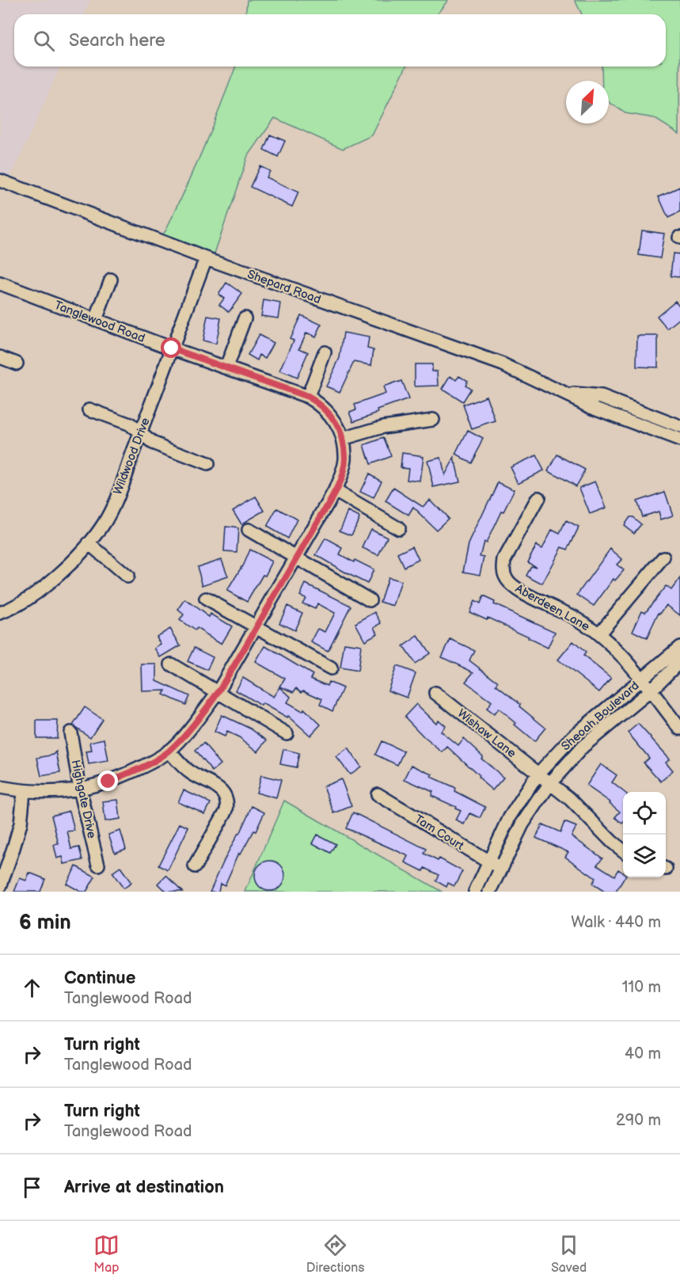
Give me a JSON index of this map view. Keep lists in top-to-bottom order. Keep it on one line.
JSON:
{"streets":{"street":["Shepard Road","Tanglewood Road","Wildwood Drive","Aberdeen Lane","Sheoah Boulevard","Wishaw Lane","Highgate Drive","Tam Court"]},"crossings":[["Shepard Road","Wildwood Drive"],["Tanglewood Road","Wildwood Drive"],["Tanglewood Road","Highgate Drive"],["Aberdeen Lane","Sheoah Boulevard"],["Sheoah Boulevard","Wishaw Lane"],["Sheoah Boulevard","Tam Court"]],"north":"top right","page":{"search":"Search here","heading":["6 min","Walk · 440 m"],"list":[["Continue","Tanglewood Road","110 m"],["Turn right","Tanglewood Road","40 m"],["Turn right","Tanglewood Road","290 m"],"Arrive at destination"],"nav":["Map","Directions","Saved"]}}
